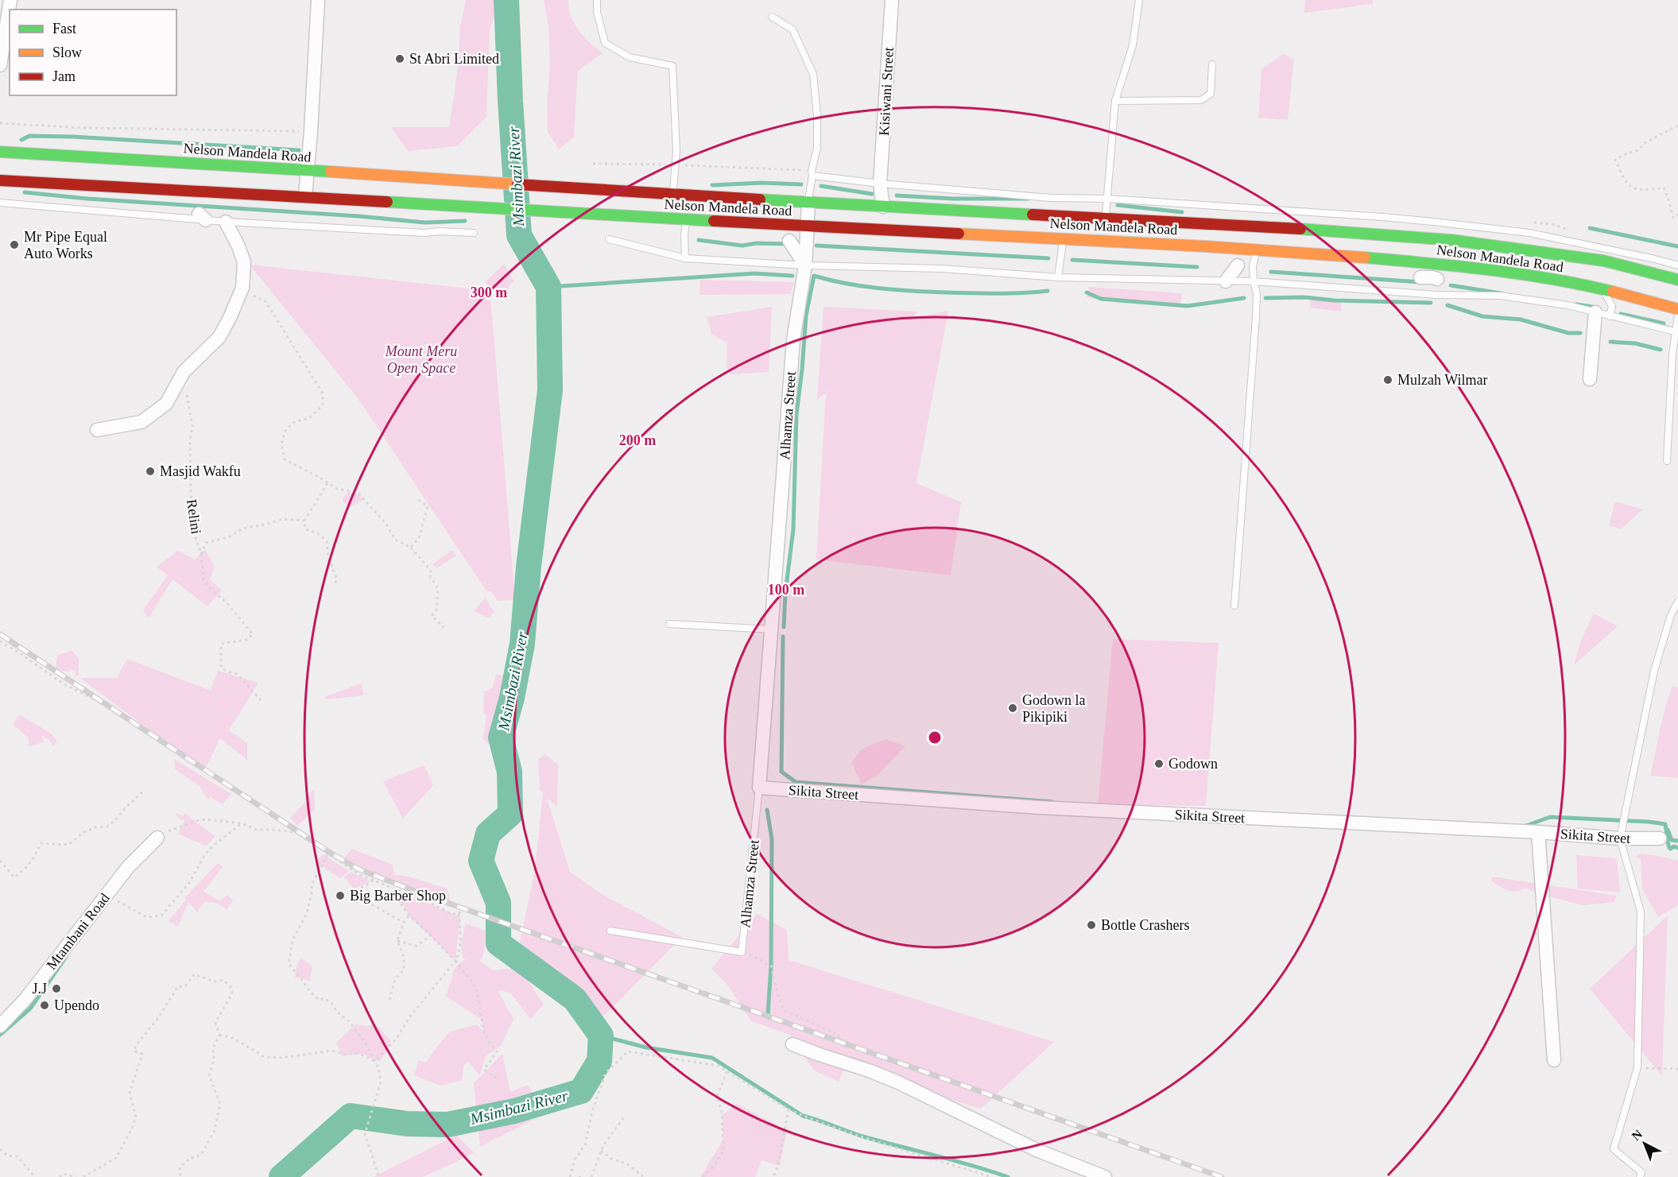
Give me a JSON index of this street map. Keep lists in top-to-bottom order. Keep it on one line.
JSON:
{"streets":{"main road":["Nelson Mandela Road"],"street":["Kisiwani Street","Alhamza Street","Sikita Street","Mtambani Road"],"path":["Relini"]},"crossings":[["Nelson Mandela Road","Alhamza Street"],["Alhamza Street","Sikita Street"]],"water":["Msimbazi River"],"parks":["Mount Meru Open Space"],"places":["St Abri Limited","Mr Pipe Equal Auto Works","Mulzah Wilmar","Masjid Wakfu","Godown la Pikipiki","Godown","Big Barber Shop","Bottle Crashers","J.J","Upendo"],"legend":["Fast","Slow","Jam"],"north":"top left","rings":["300 m","200 m","100 m"]}
